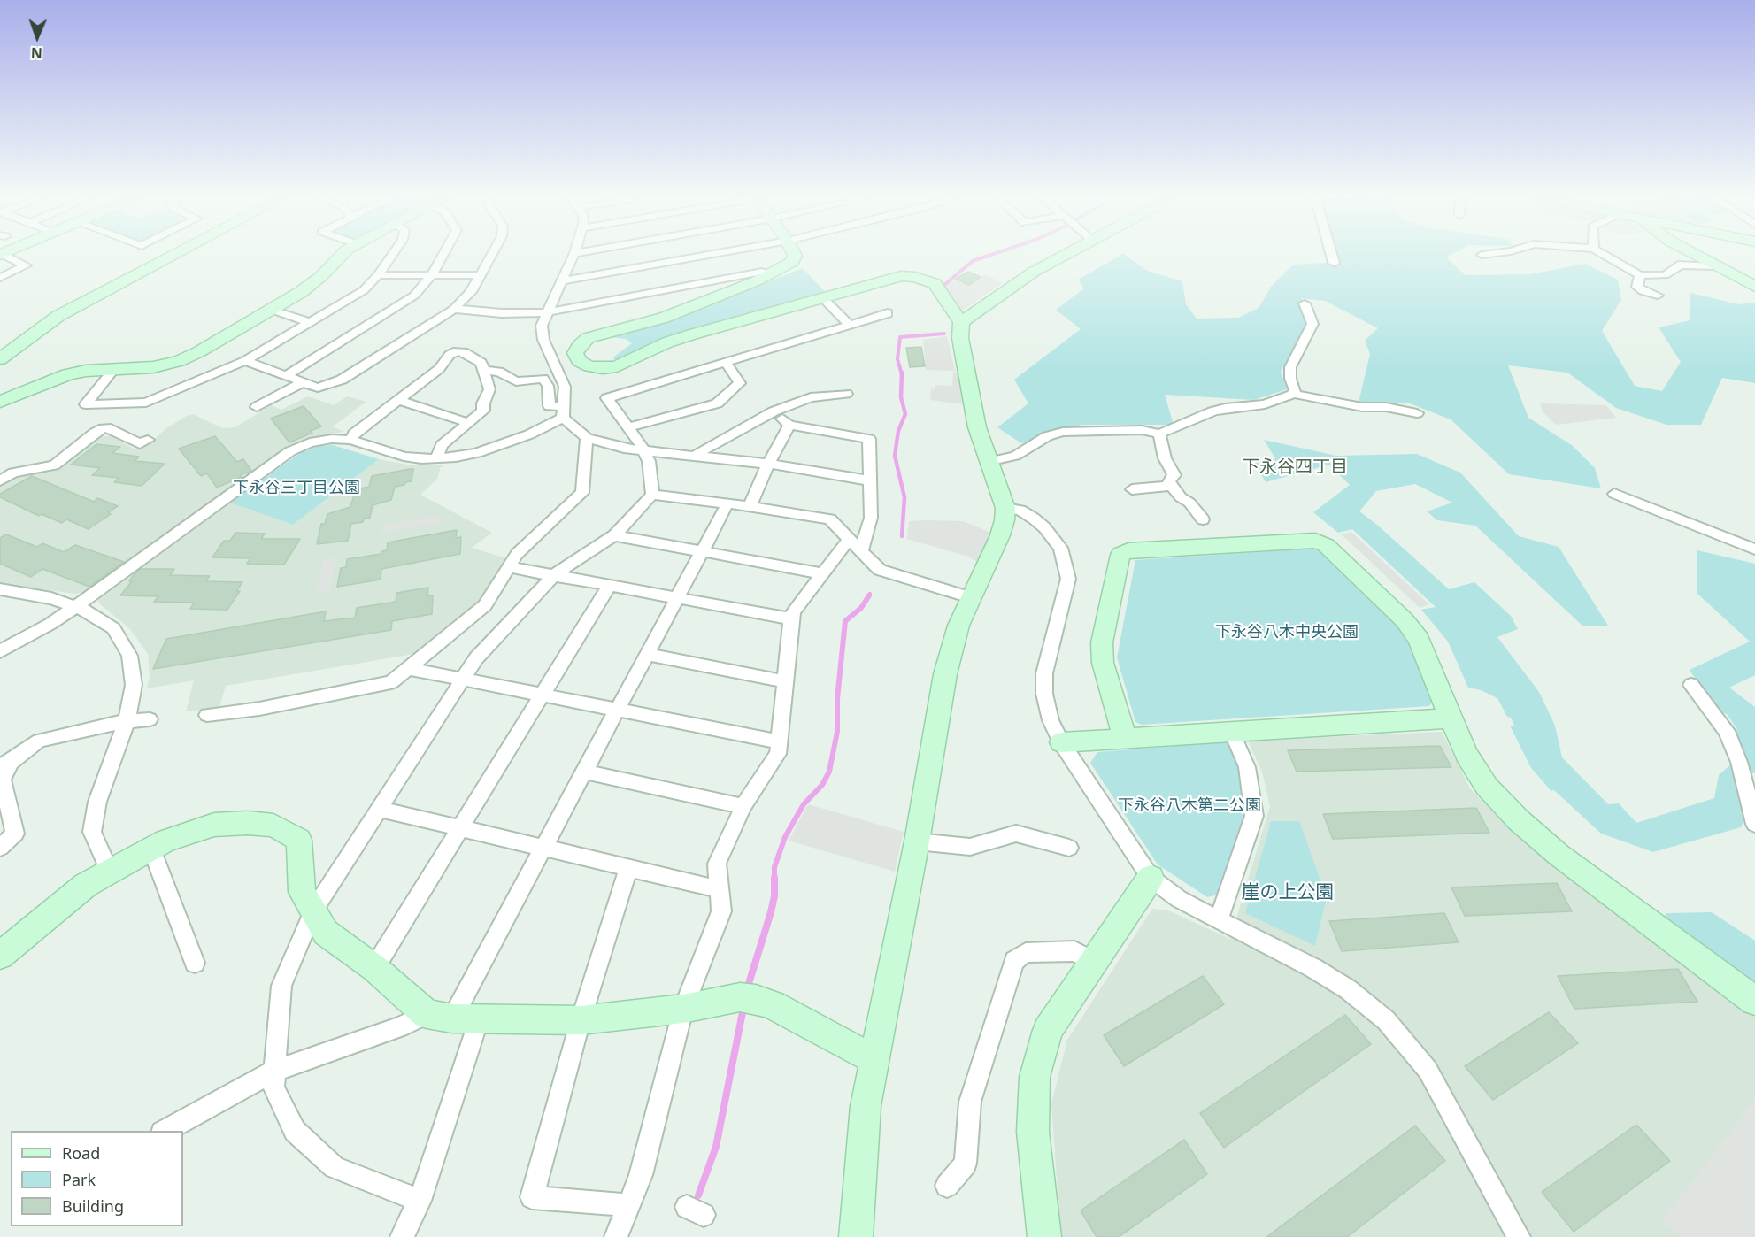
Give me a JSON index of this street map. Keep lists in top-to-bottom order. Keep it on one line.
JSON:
{"districts":["下永谷四丁目"],"parks":["下永谷三丁目公園","下永谷八木中央公園","下永谷八木第二公園","崖の上公園"],"legend":["Road","Park","Building"],"north":"bottom"}
